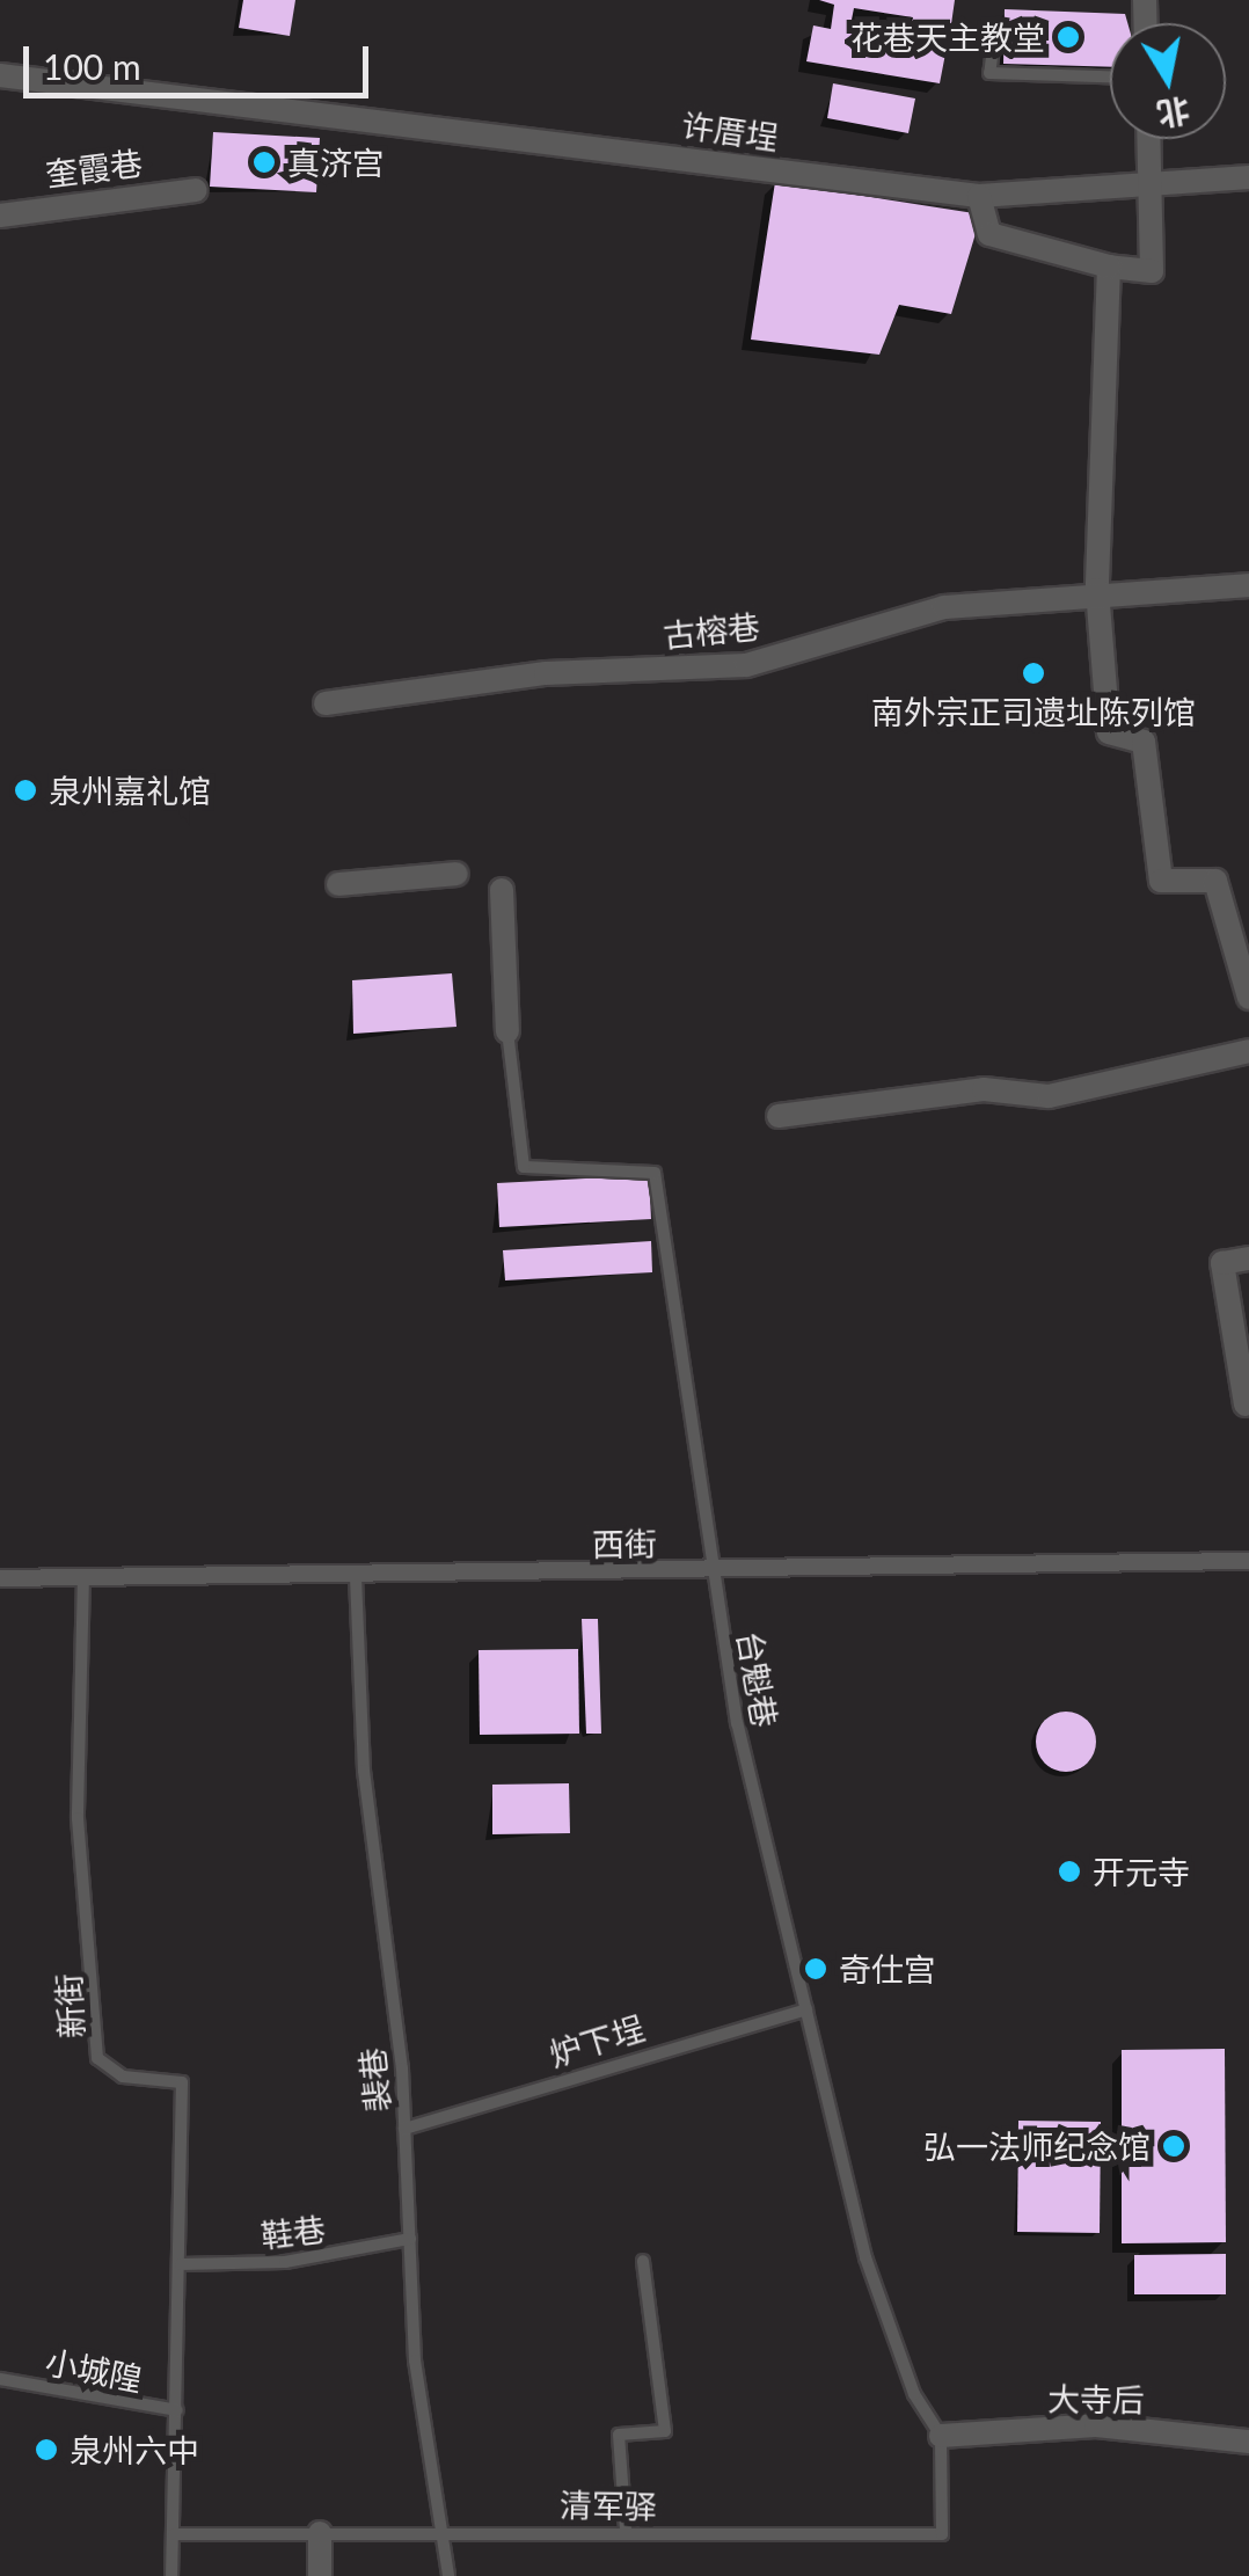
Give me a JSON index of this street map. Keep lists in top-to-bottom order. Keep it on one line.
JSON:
{"streets":{"street":["许厝埕","奎霞巷","古榕巷","西街","大寺后"],"lane":["台魁巷","新街","炉下埕","裴巷","鞋巷","小城隍","清军驿"]},"crossings":[["西街","台魁巷"],["西街","新街"],["西街","裴巷"],["台魁巷","炉下埕"],["台魁巷","大寺后"],["台魁巷","清军驿"],["新街","鞋巷"],["新街","小城隍"],["新街","清军驿"],["炉下埕","裴巷"],["裴巷","鞋巷"],["裴巷","清军驿"],["大寺后","清军驿"]],"places":["花巷天主教堂","真济宫","南外宗正司遗址陈列馆","泉州嘉礼馆","开元寺","奇仕宫","弘一法师纪念馆","泉州六中"],"scale_bar":"100 m","north":"bottom"}
